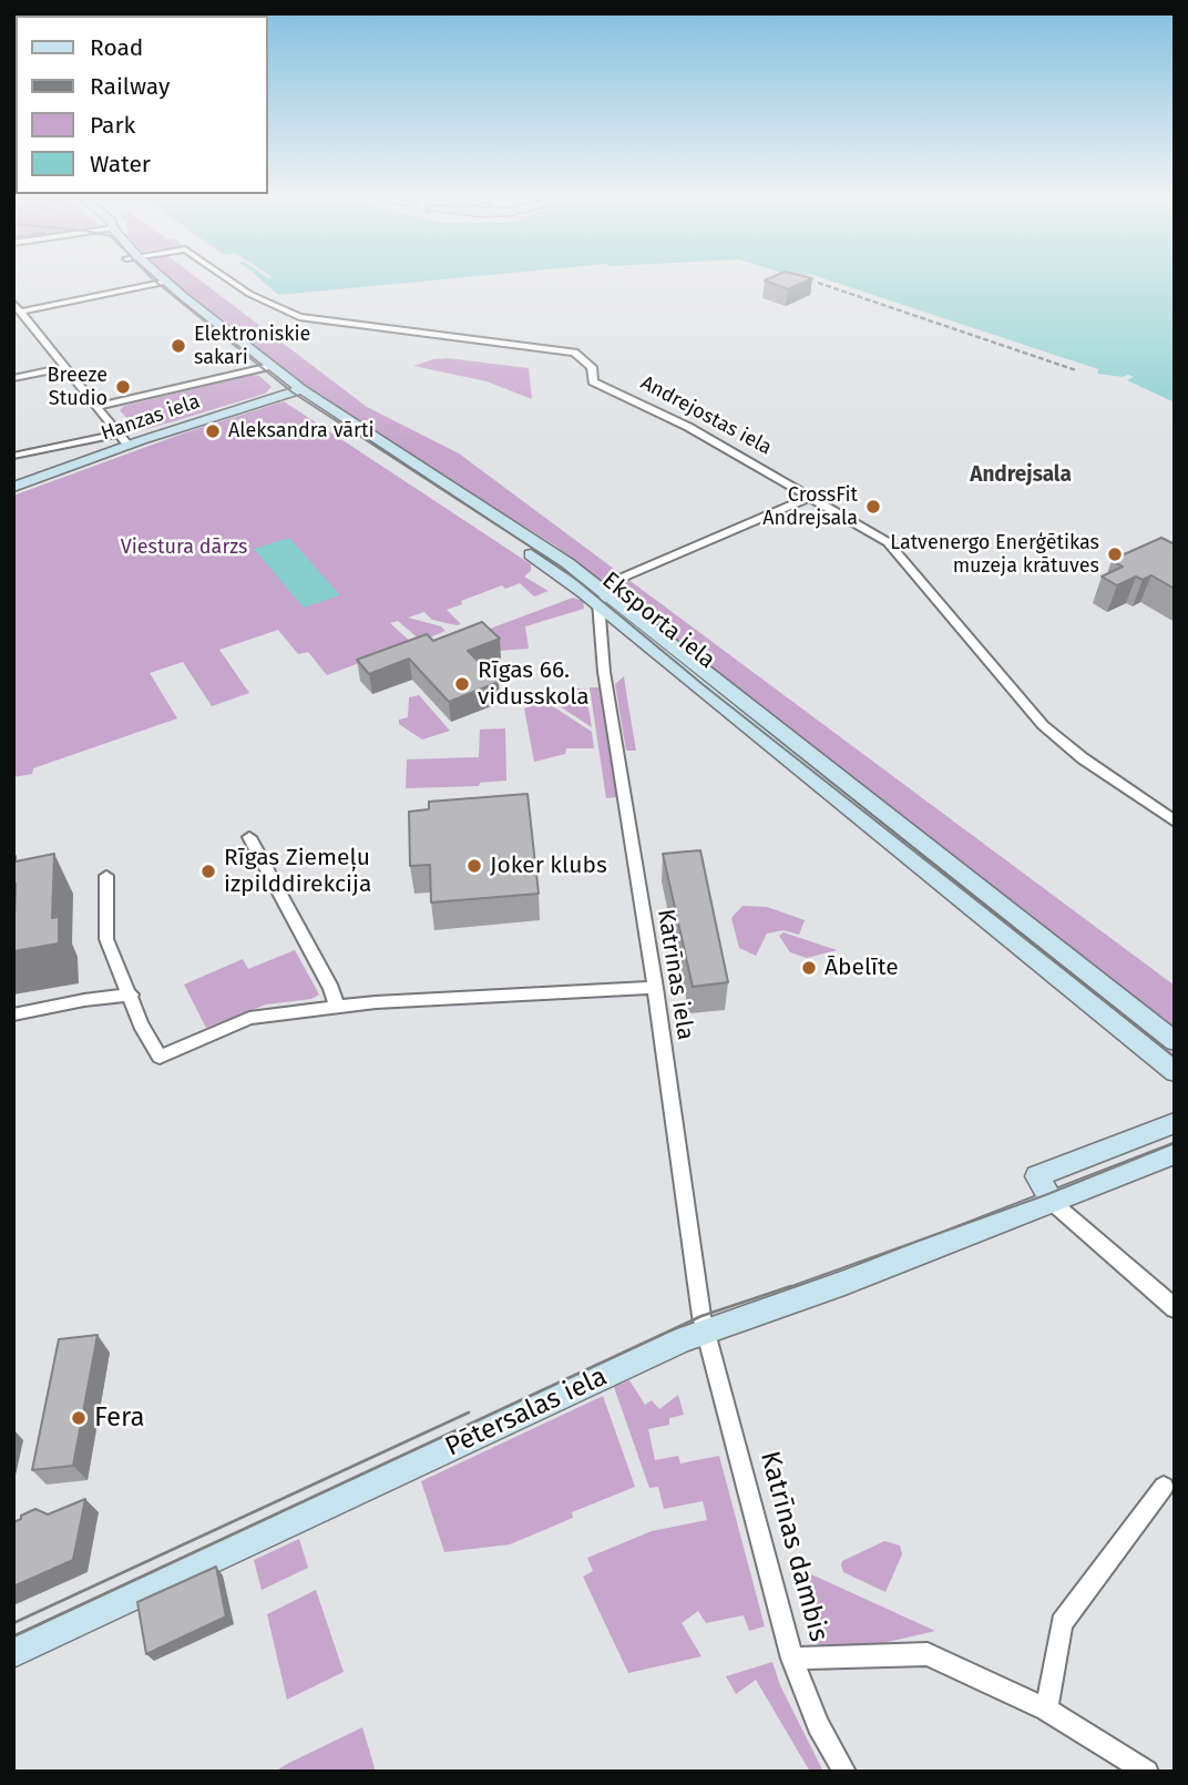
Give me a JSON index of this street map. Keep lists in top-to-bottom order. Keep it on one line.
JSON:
{"streets":{"street":["Andrejostas iela","Hanzas iela","Eksporta iela","Katrīnas iela","Pētersalas iela","Katrīnas dambis"]},"crossings":[["Hanzas iela","Eksporta iela"],["Eksporta iela","Katrīnas iela"],["Katrīnas iela","Pētersalas iela"],["Katrīnas iela","Katrīnas dambis"],["Pētersalas iela","Katrīnas dambis"]],"districts":["Andrejsala"],"parks":["Viestura dārzs"],"places":["Elektroniskie sakari","Breeze Studio","Aleksandra vārti","CrossFit Andrejsala","Latvenergo Enerģētikas muzeja krātuves","Rīgas 66. vidusskola","Joker klubs","Rīgas Ziemeļu izpilddirekcija","Ābelīte","Fera"],"legend":["Road","Railway","Park","Water"]}
